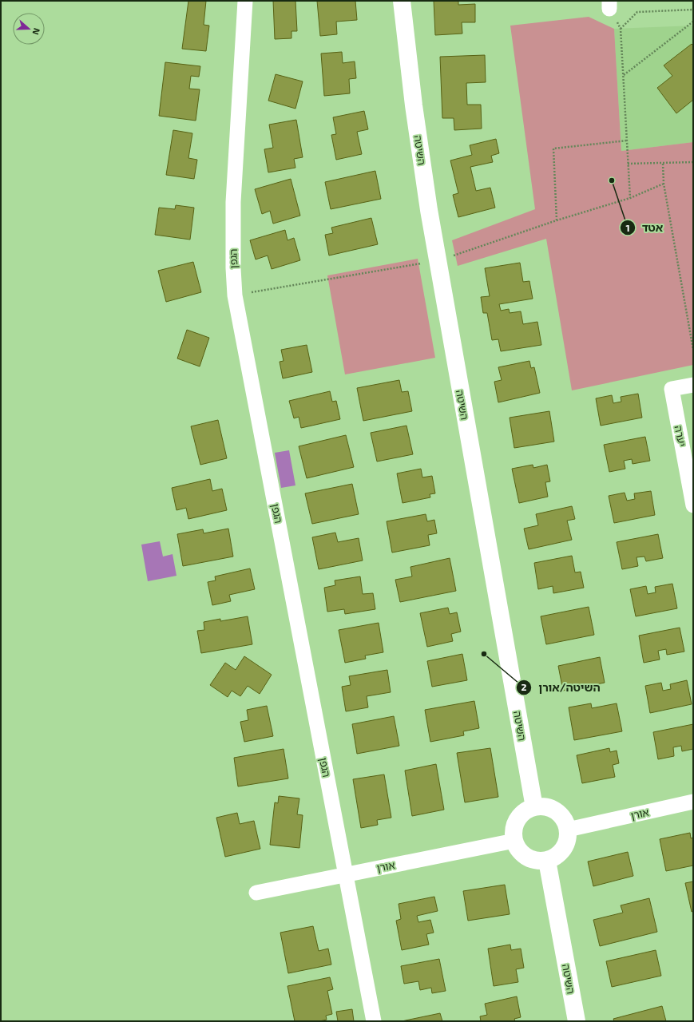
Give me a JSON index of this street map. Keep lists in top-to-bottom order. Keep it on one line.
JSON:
{"streets":{"street":["השיטה","הגפן","יערה","אורן"]},"crossings":[["השיטה","אורן"],["הגפן","אורן"]],"places":["אטד","השיטה/אורן"],"north":"right"}
